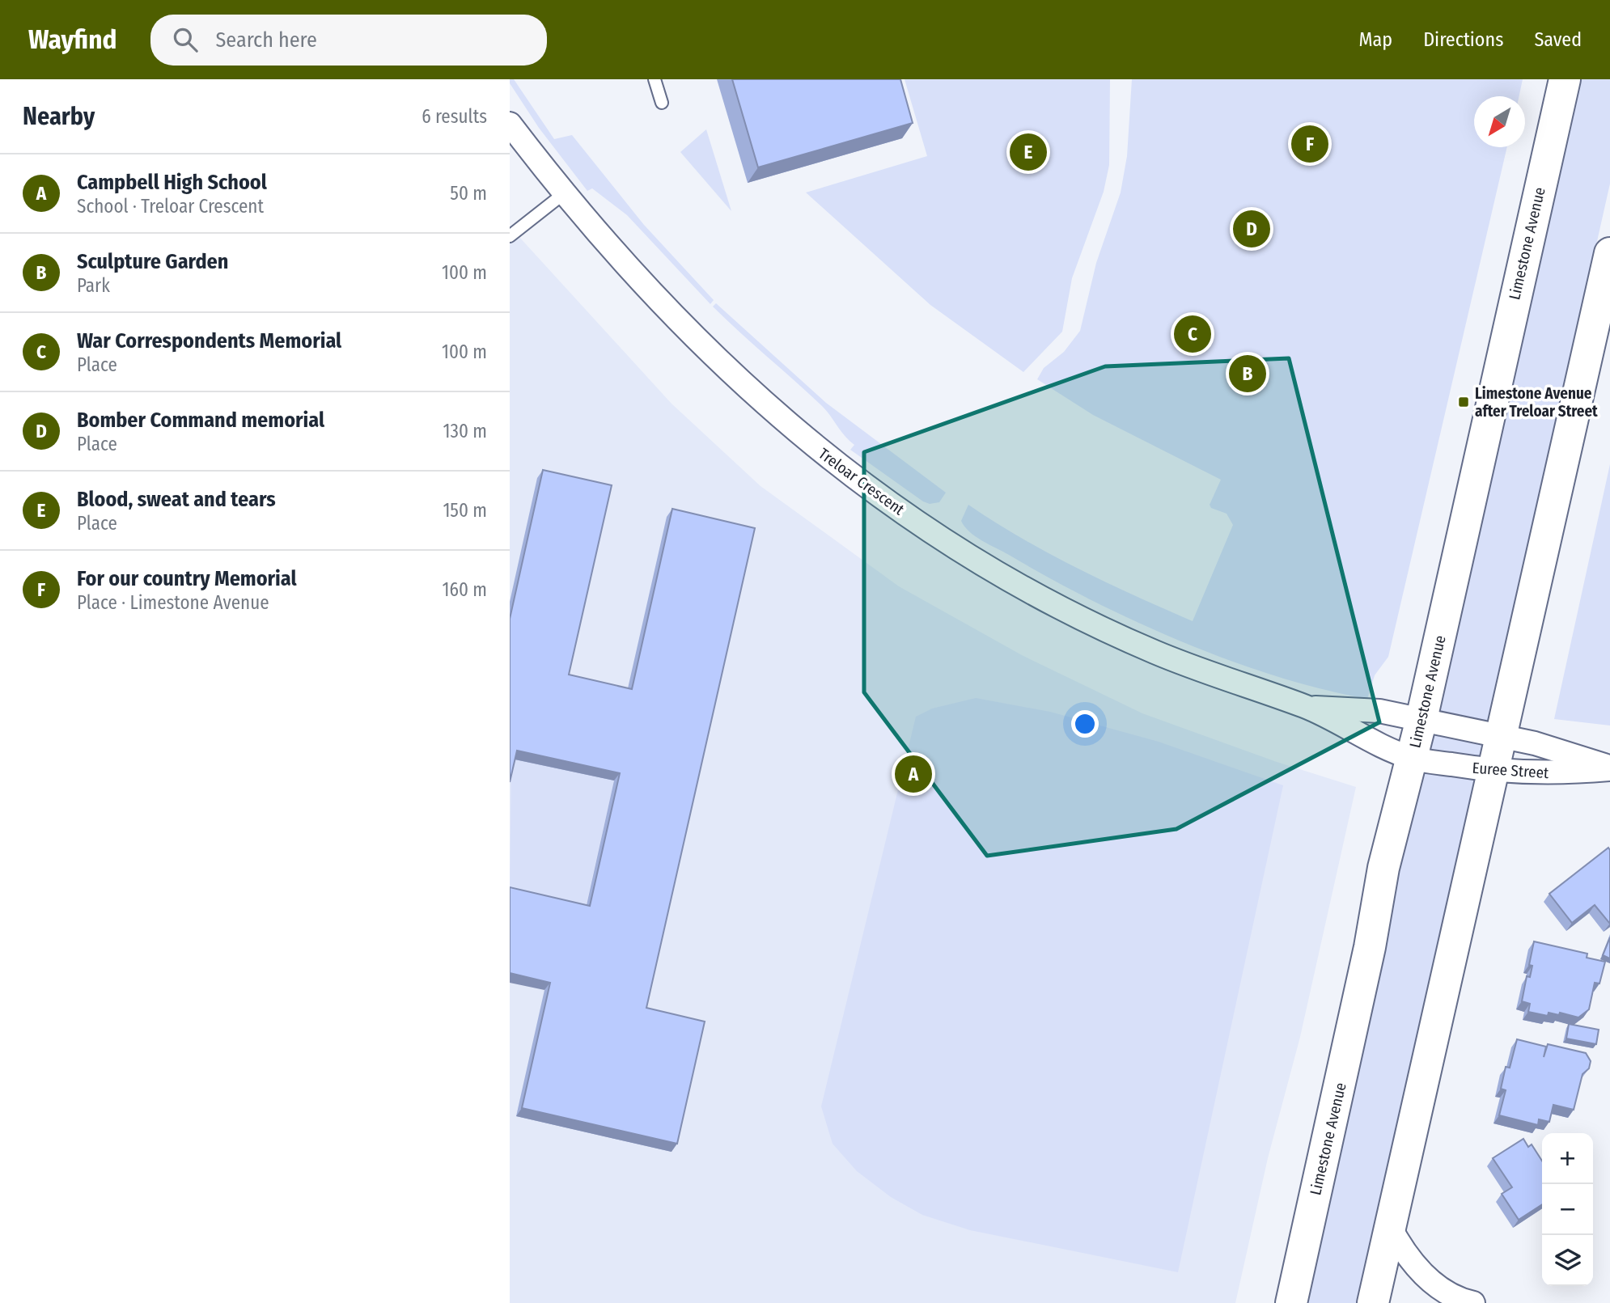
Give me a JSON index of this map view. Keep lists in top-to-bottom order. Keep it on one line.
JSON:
{"streets":{"main road":["Limestone Avenue"],"street":["Treloar Crescent","Euree Street"]},"crossings":[["Limestone Avenue","Treloar Crescent"],["Limestone Avenue","Euree Street"],["Treloar Crescent","Euree Street"]],"places":{"transit":["Limestone Avenue after Treloar Street"]},"north":"bottom left","page":{"header":"Wayfind","search":"Search here","nav":["Map","Directions","Saved"],"heading":["Nearby","6 results"],"pins":["F","E","D","C","B","A"],"list":[{"mark":"A","name":"Campbell High School","note":"School · Treloar Crescent","value":"50 m"},{"mark":"B","name":"Sculpture Garden","note":"Park","value":"100 m"},{"mark":"C","name":"War Correspondents Memorial","note":"Place","value":"100 m"},{"mark":"D","name":"Bomber Command memorial","note":"Place","value":"130 m"},{"mark":"E","name":"Blood, sweat and tears","note":"Place","value":"150 m"},{"mark":"F","name":"For our country Memorial","note":"Place · Limestone Avenue","value":"160 m"}],"map_buttons":["+","−"]}}
